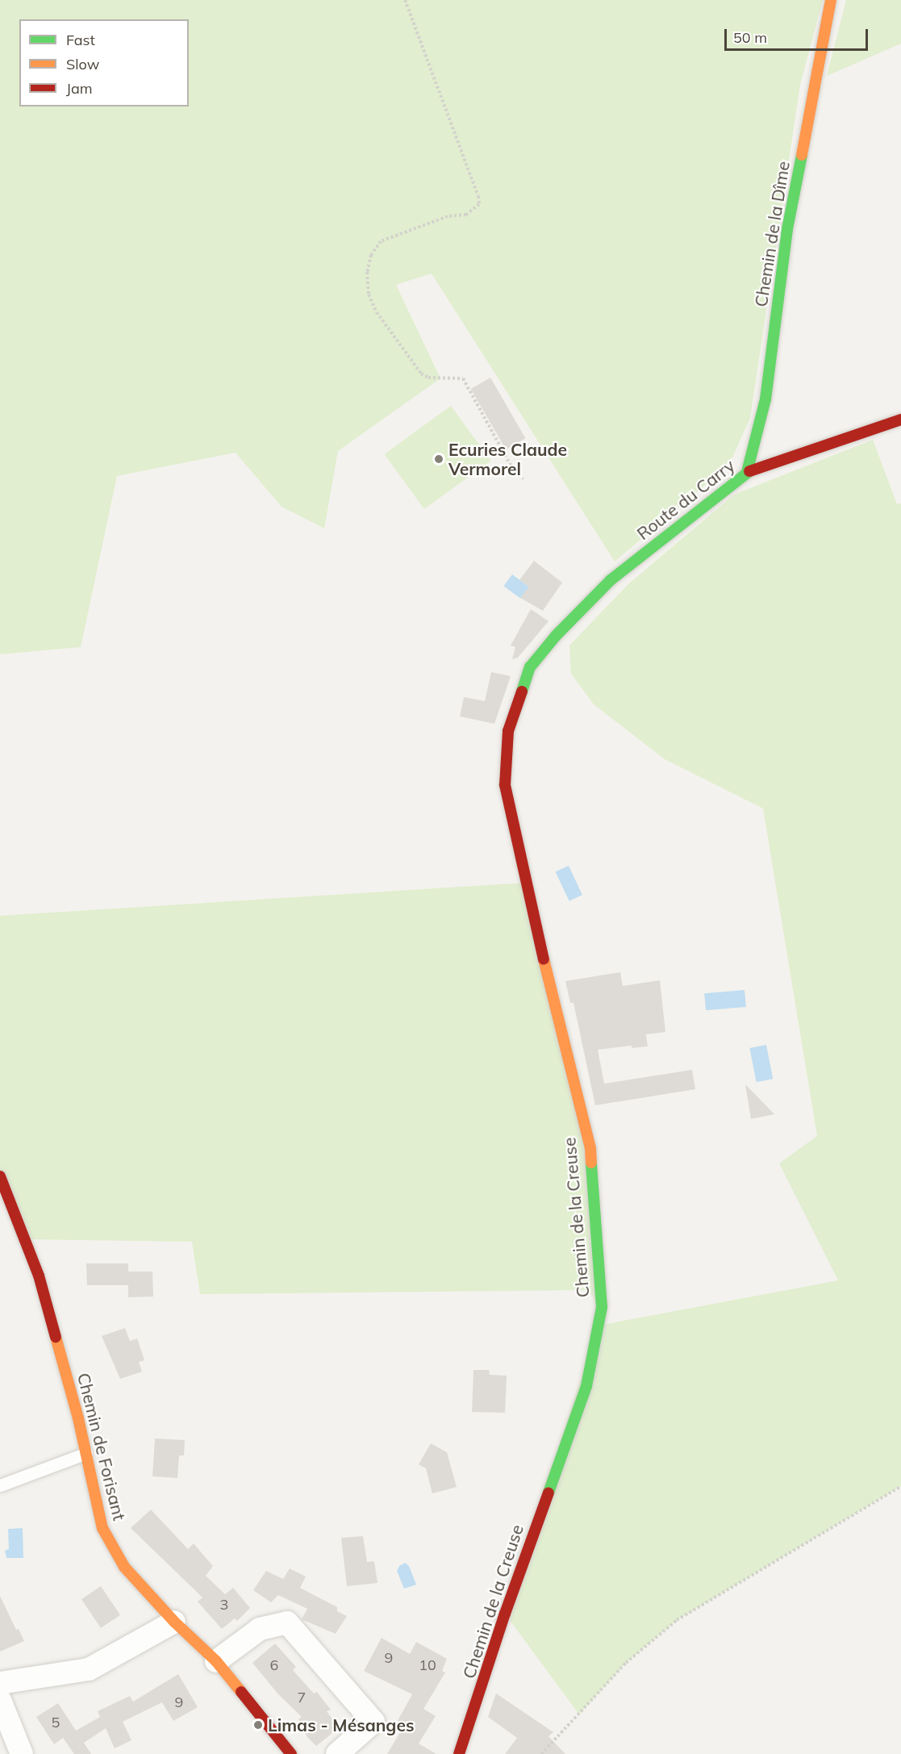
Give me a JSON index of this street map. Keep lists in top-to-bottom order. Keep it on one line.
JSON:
{"streets":{"street":["Chemin de la Dîme","Route du Carry","Chemin de la Creuse","Chemin de Forisant"]},"crossings":[["Chemin de la Dîme","Route du Carry"],["Route du Carry","Chemin de la Creuse"]],"places":["Ecuries Claude Vermorel","Limas - Mésanges"],"house_numbers":["3","9","6","10","7","9","5"],"legend":["Fast","Slow","Jam"],"scale_bar":"50 m"}
